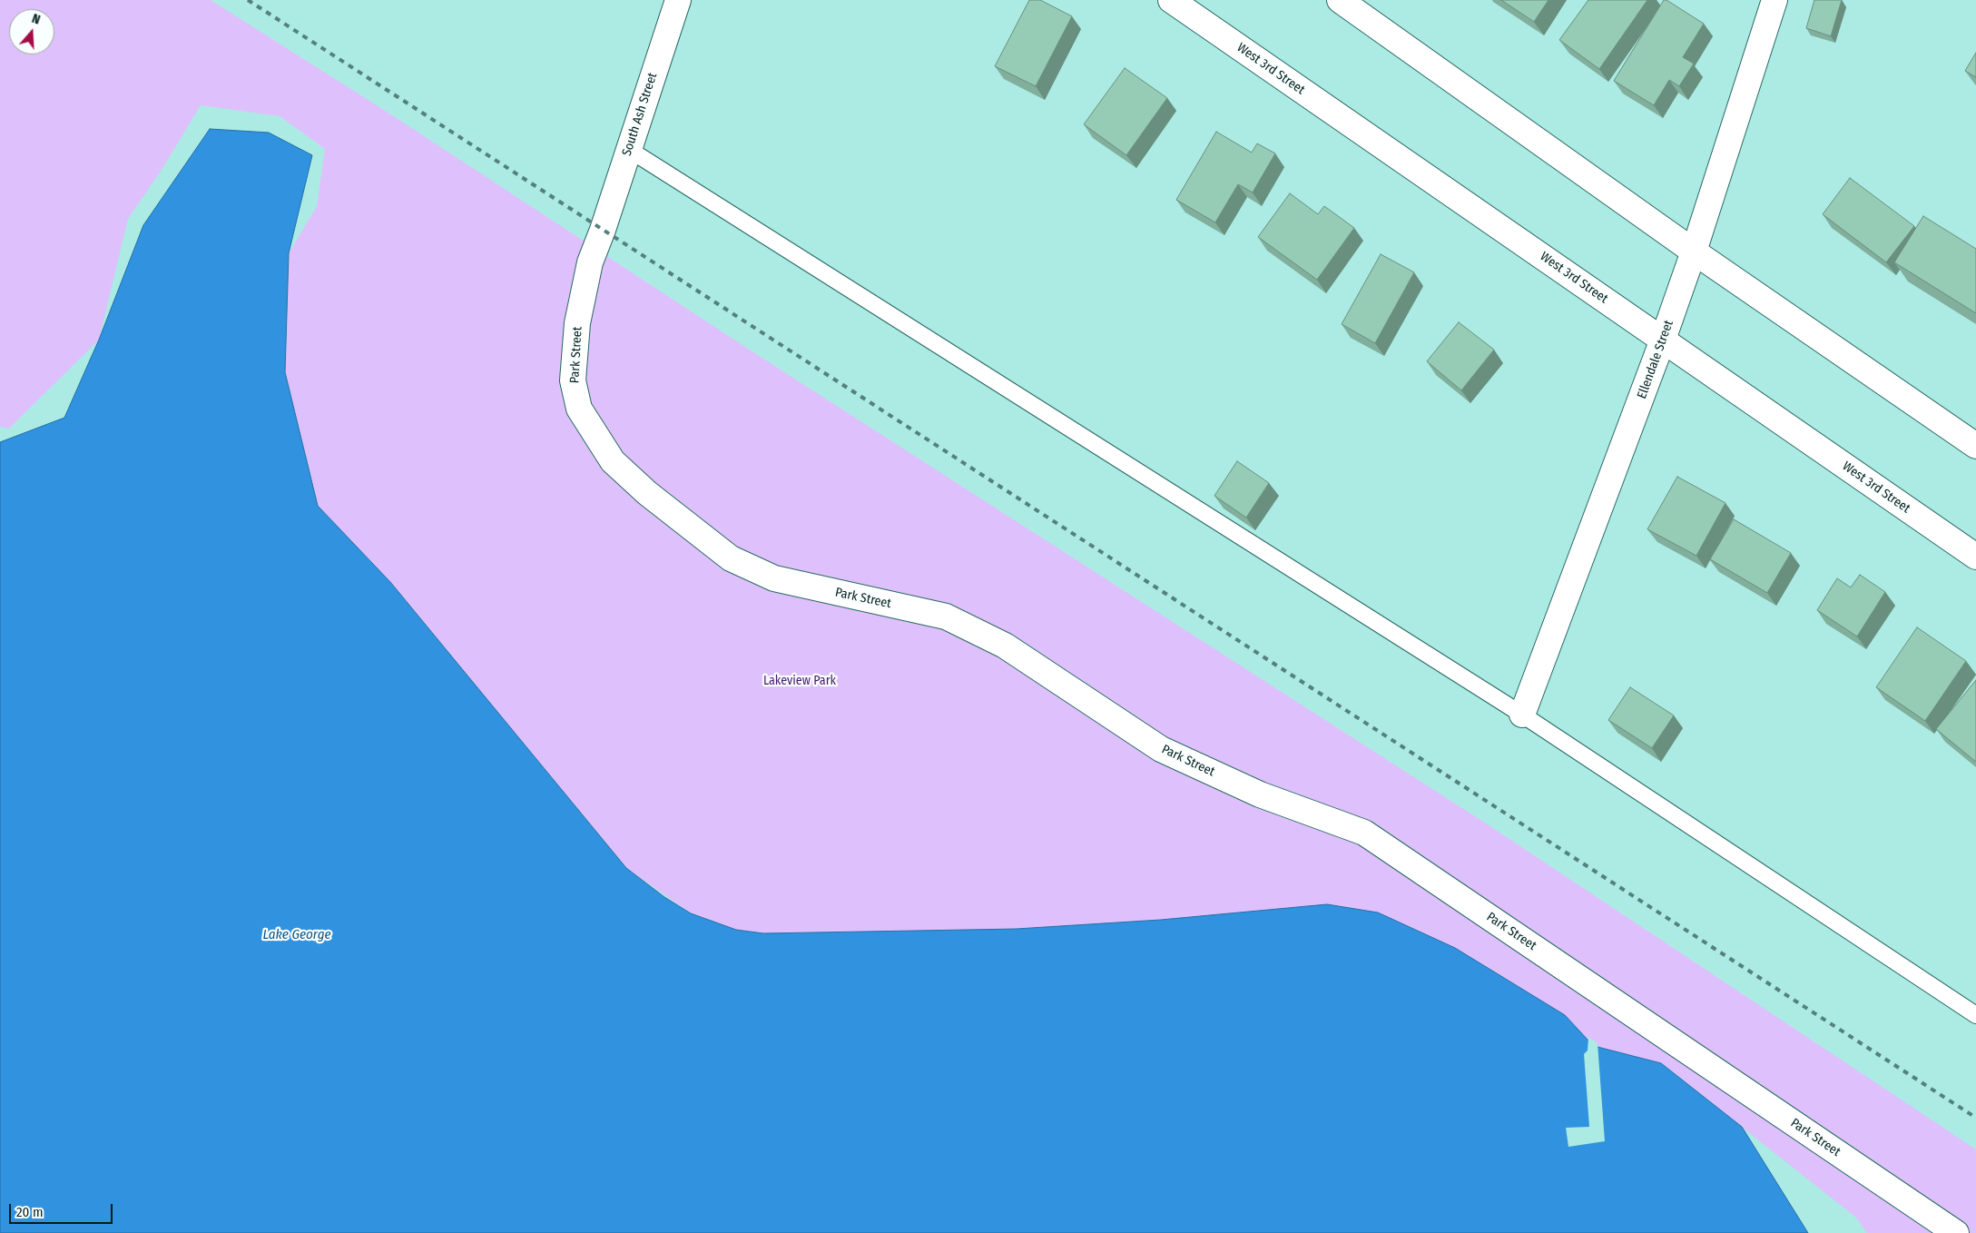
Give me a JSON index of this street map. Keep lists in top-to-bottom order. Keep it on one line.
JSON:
{"streets":{"street":["West 3rd Street","South Ash Street","Park Street","Ellendale Street"]},"crossings":[["West 3rd Street","Ellendale Street"],["South Ash Street","Park Street"]],"water":["Lake George"],"parks":["Lakeview Park"],"scale_bar":"20 m","north":"top"}
